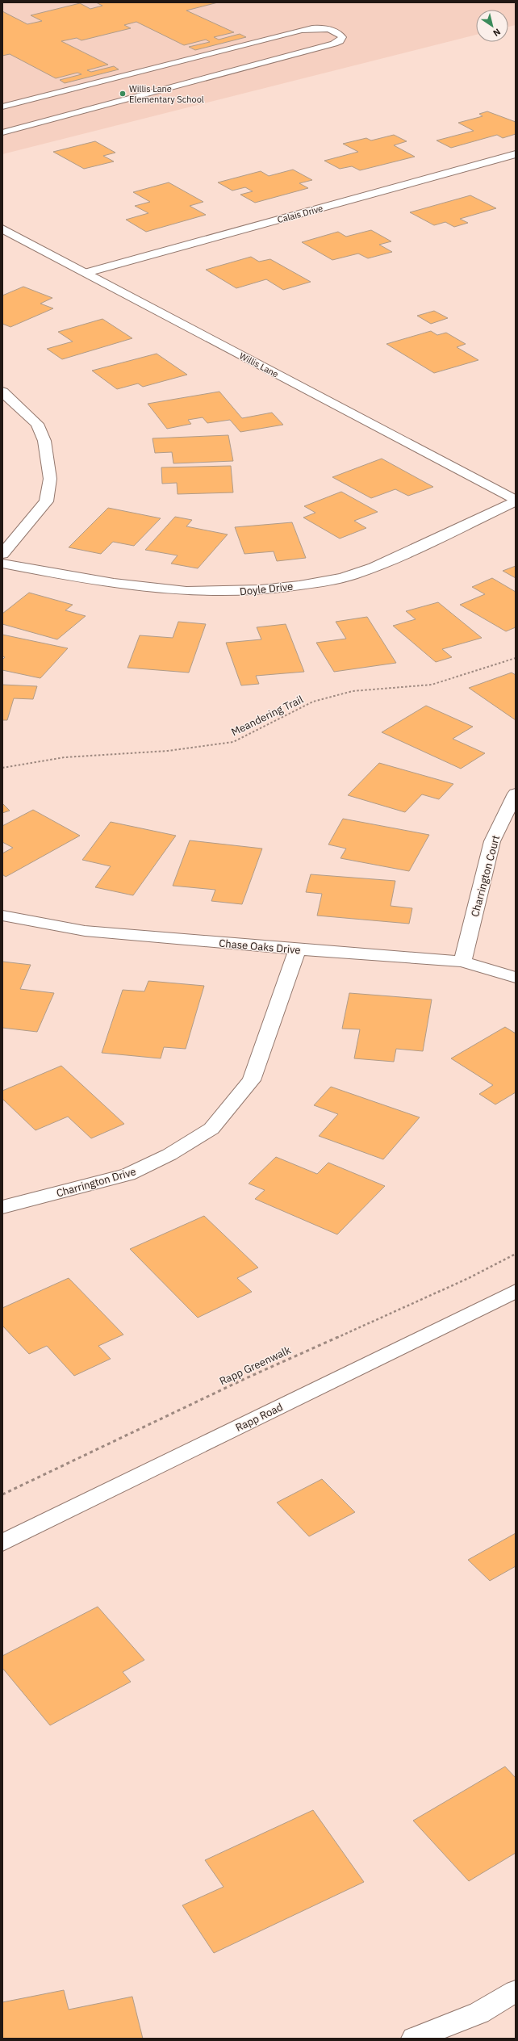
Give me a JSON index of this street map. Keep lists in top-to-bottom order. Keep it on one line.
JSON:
{"streets":{"street":["Calais Drive","Willis Lane","Doyle Drive","Charrington Court","Chase Oaks Drive","Charrington Drive","Rapp Road"],"path":["Meandering Trail","Rapp Greenwalk"]},"crossings":[["Calais Drive","Willis Lane"],["Willis Lane","Doyle Drive"],["Charrington Court","Chase Oaks Drive"],["Chase Oaks Drive","Charrington Drive"]],"places":["Willis Lane Elementary School"],"north":"bottom right"}
